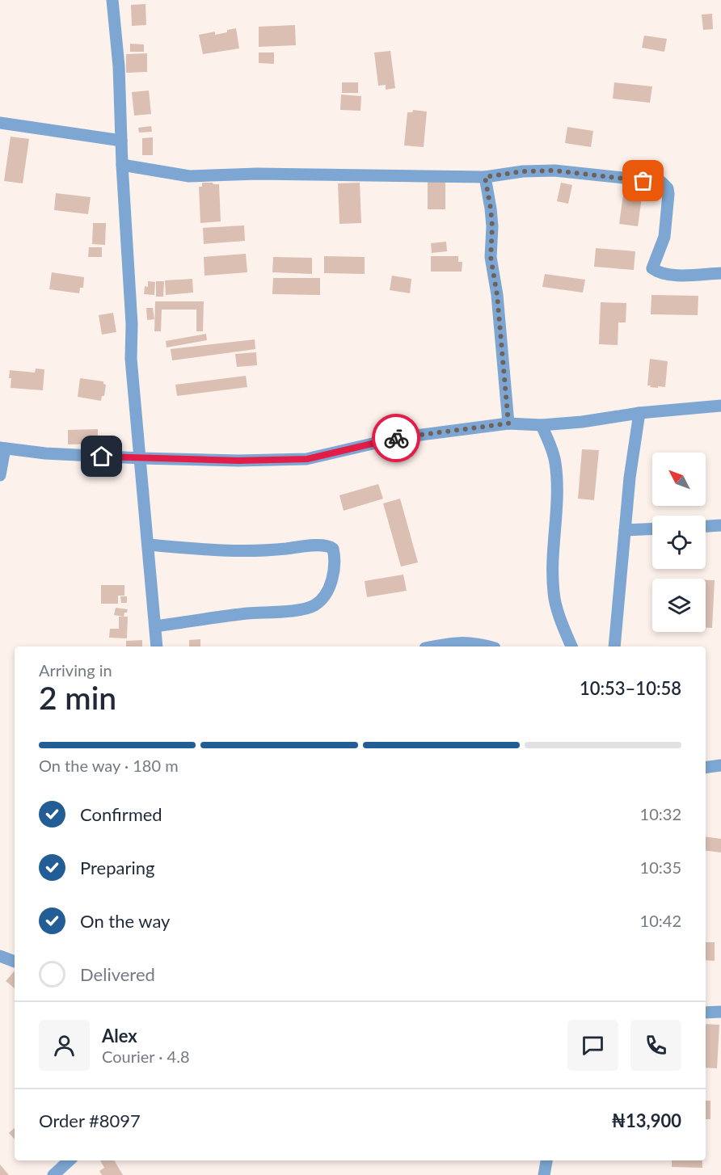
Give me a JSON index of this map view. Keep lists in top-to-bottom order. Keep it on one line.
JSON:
{"north":"top left","page":{"heading":["2 min","Arriving in","10:53–10:58"],"panel":["Alex","Courier · 4.8","Order #8097","₦13,900"],"bar":"On the way · 180 m","list":[["Confirmed","10:32"],["Preparing","10:35"],["On the way","10:42"],"Delivered"]}}
